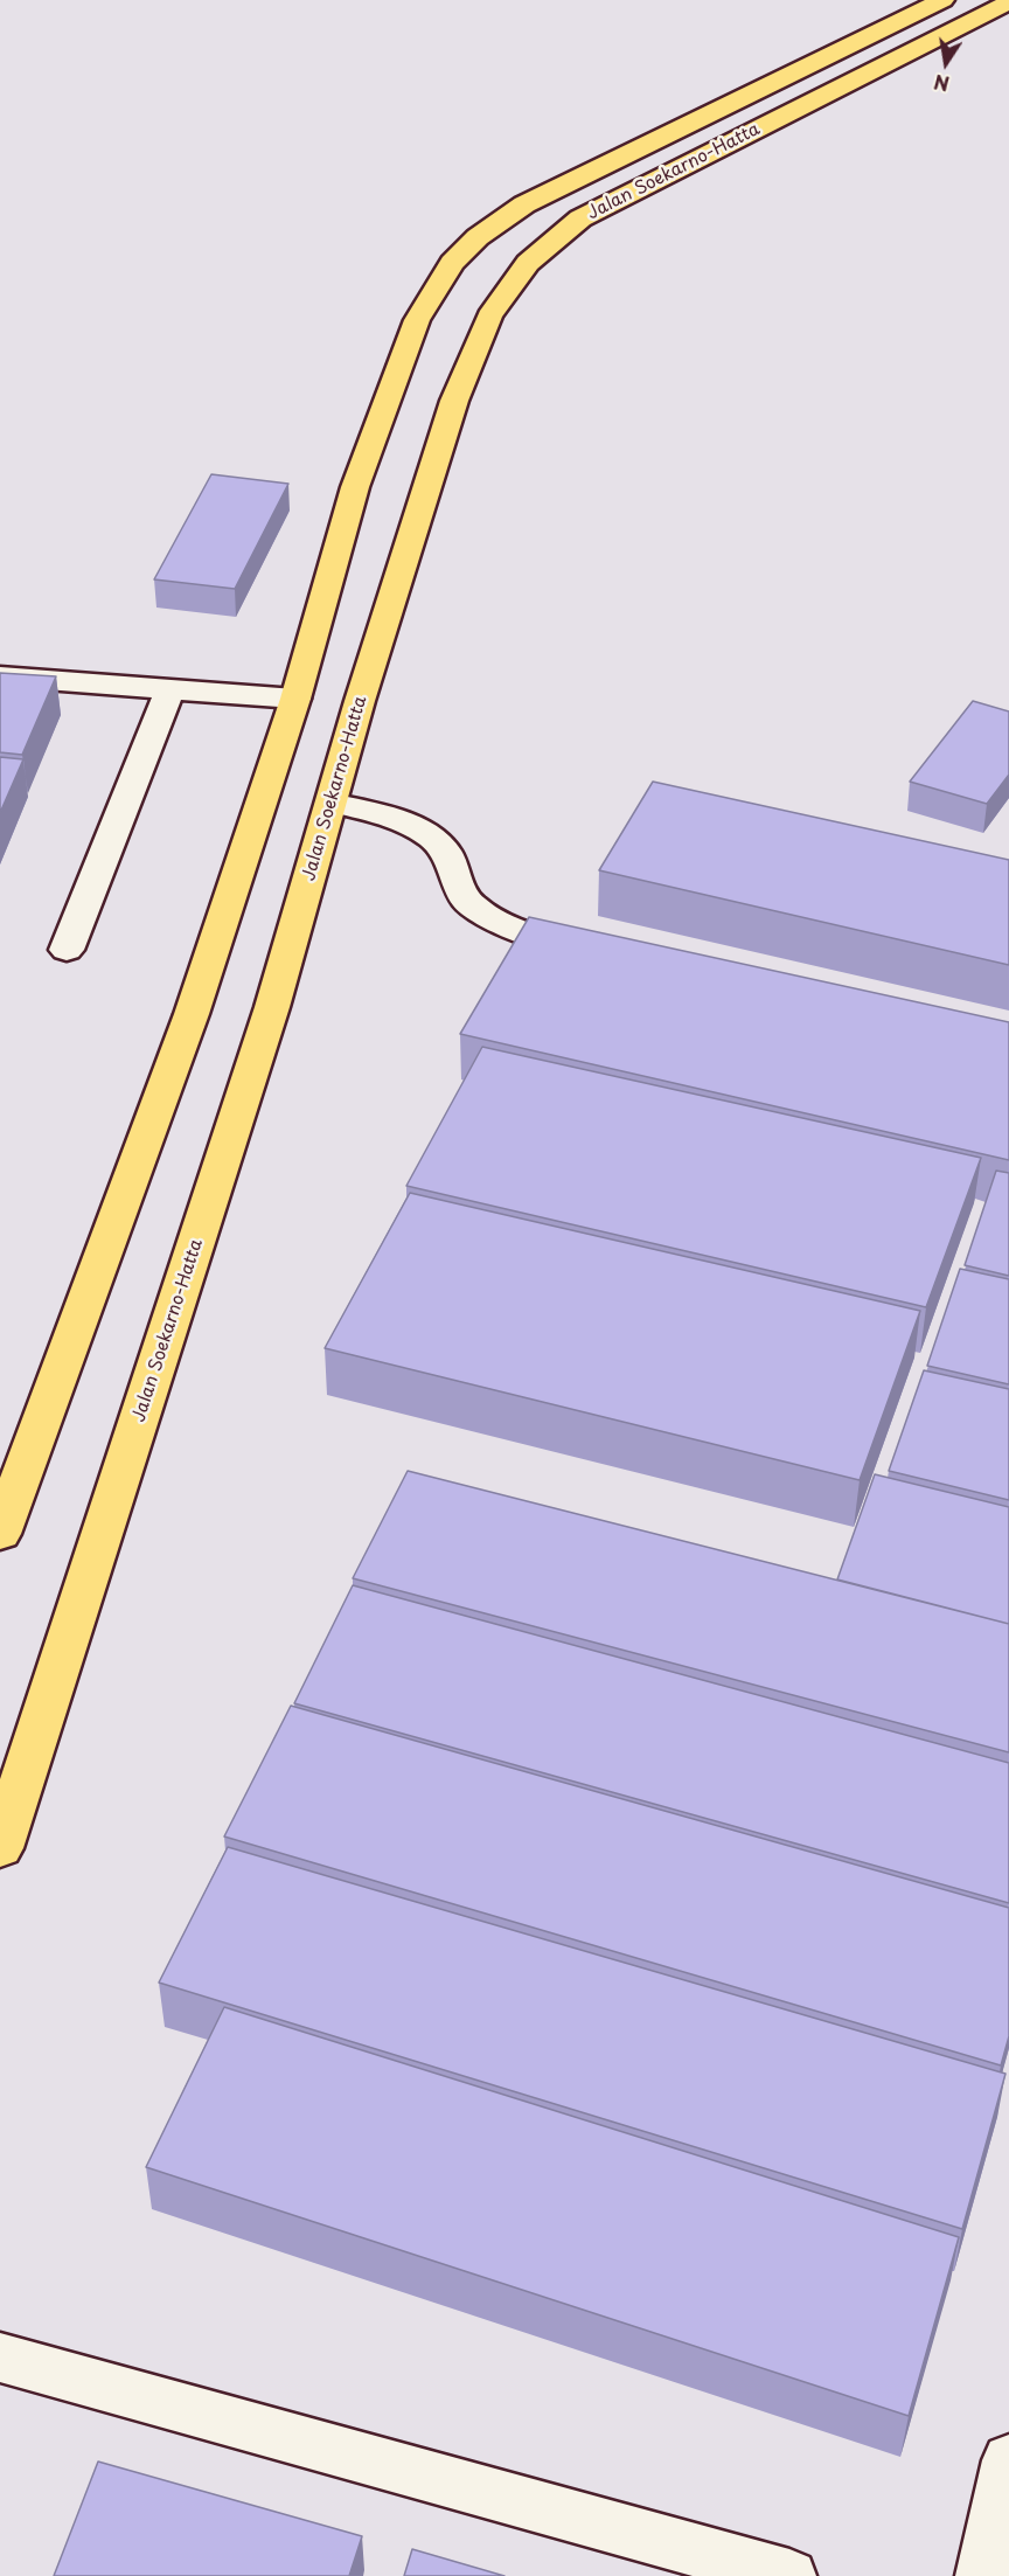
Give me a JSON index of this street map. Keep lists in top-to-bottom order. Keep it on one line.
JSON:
{"streets":{"main road":["Jalan Soekarno-Hatta"]},"north":"bottom"}
